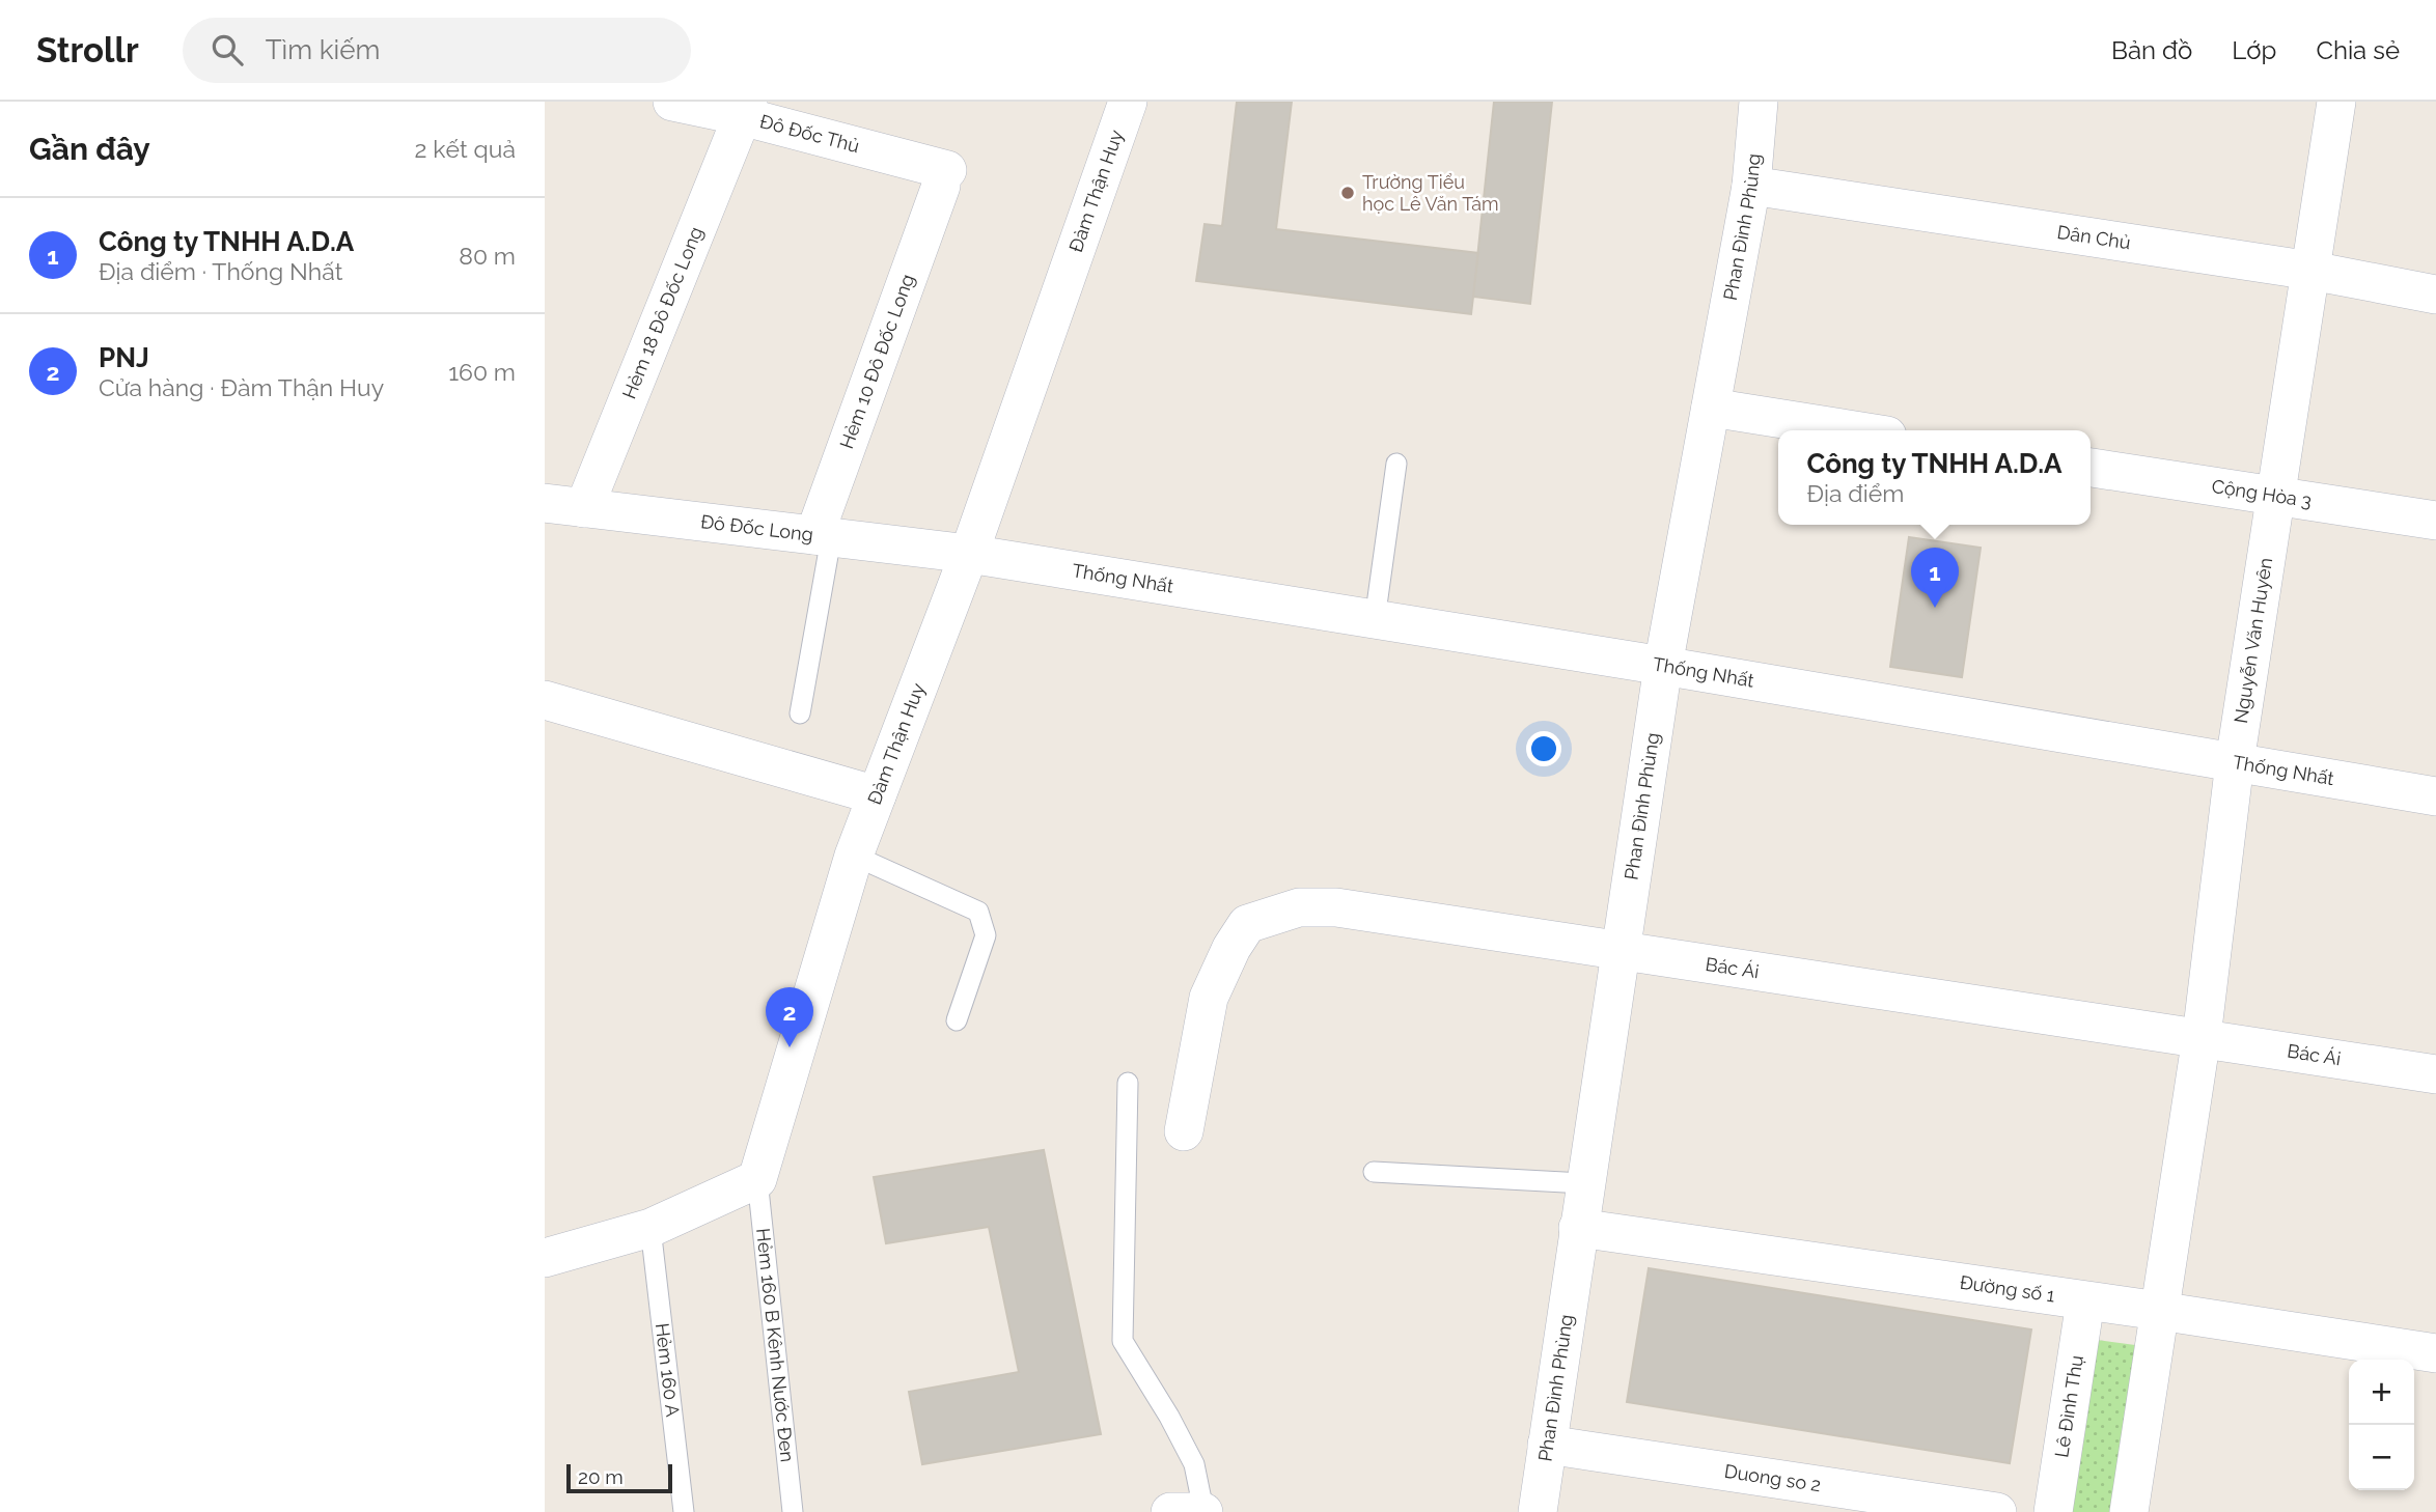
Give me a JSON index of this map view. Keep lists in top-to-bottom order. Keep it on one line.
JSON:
{"streets":{"street":["Đô Đốc Thủ","Đàm Thận Huy","Phan Đình Phùng","Dân Chủ","Hẻm 18 Đô Đốc Long","Hẻm 10 Đô Đốc Long","Cộng Hòa 3","Đô Đốc Long","Thống Nhất","Nguyễn Văn Huyên","Bác Ái","Đường số 1","Lê Đình Thụ","Duong so 2"],"lane":["Hẻm 160 B Kênh Nước Đen","Hẻm 160 A"]},"crossings":[["Đô Đốc Thủ","Hẻm 18 Đô Đốc Long"],["Đô Đốc Thủ","Hẻm 10 Đô Đốc Long"],["Đàm Thận Huy","Đô Đốc Long"],["Đàm Thận Huy","Thống Nhất"],["Đàm Thận Huy","Hẻm 160 B Kênh Nước Đen"],["Phan Đình Phùng","Dân Chủ"],["Phan Đình Phùng","Thống Nhất"],["Phan Đình Phùng","Bác Ái"],["Phan Đình Phùng","Đường số 1"],["Phan Đình Phùng","Duong so 2"],["Dân Chủ","Nguyễn Văn Huyên"],["Hẻm 18 Đô Đốc Long","Đô Đốc Long"],["Hẻm 10 Đô Đốc Long","Đô Đốc Long"],["Cộng Hòa 3","Nguyễn Văn Huyên"],["Đô Đốc Long","Thống Nhất"],["Thống Nhất","Nguyễn Văn Huyên"],["Nguyễn Văn Huyên","Bác Ái"],["Nguyễn Văn Huyên","Đường số 1"],["Đường số 1","Lê Đình Thụ"]],"places":["Trường Tiểu học Lê Văn Tám"],"scale_bar":"20 m","page":{"header":"Strollr","search":"Tìm kiếm","nav":["Bản đồ","Lớp","Chia sẻ"],"heading":["Gần đây","2 kết quả"],"list":[{"mark":"1","name":"Công ty TNHH A.D.A","note":"Địa điểm · Thống Nhất","value":"80 m"},{"mark":"2","name":"PNJ","note":"Cửa hàng · Đàm Thận Huy","value":"160 m"}],"popup":["Công ty TNHH A.D.A","Địa điểm"],"pins":["1","2"],"map_buttons":["+","−"],"scale":"20 m"}}
